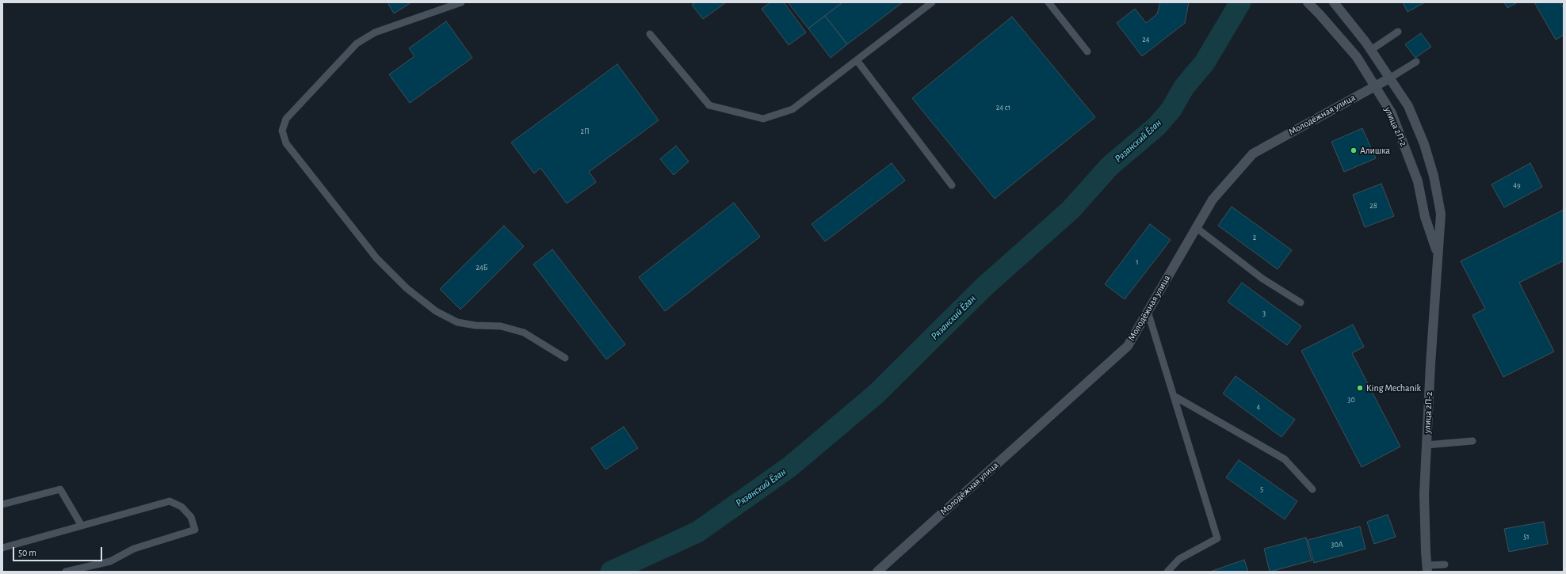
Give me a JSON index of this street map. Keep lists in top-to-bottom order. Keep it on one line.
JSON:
{"streets":{"main road":["Молодёжная улица","улица 2П-2"]},"crossings":[["Молодёжная улица","улица 2П-2"]],"water":["Рязанский Ёган"],"places":["Алишка","King Mechanik"],"house_numbers":["24","24 с1","2П","49","28","2","1","24Б","3","30","4","5","51","30А"],"scale_bar":"50 m"}
